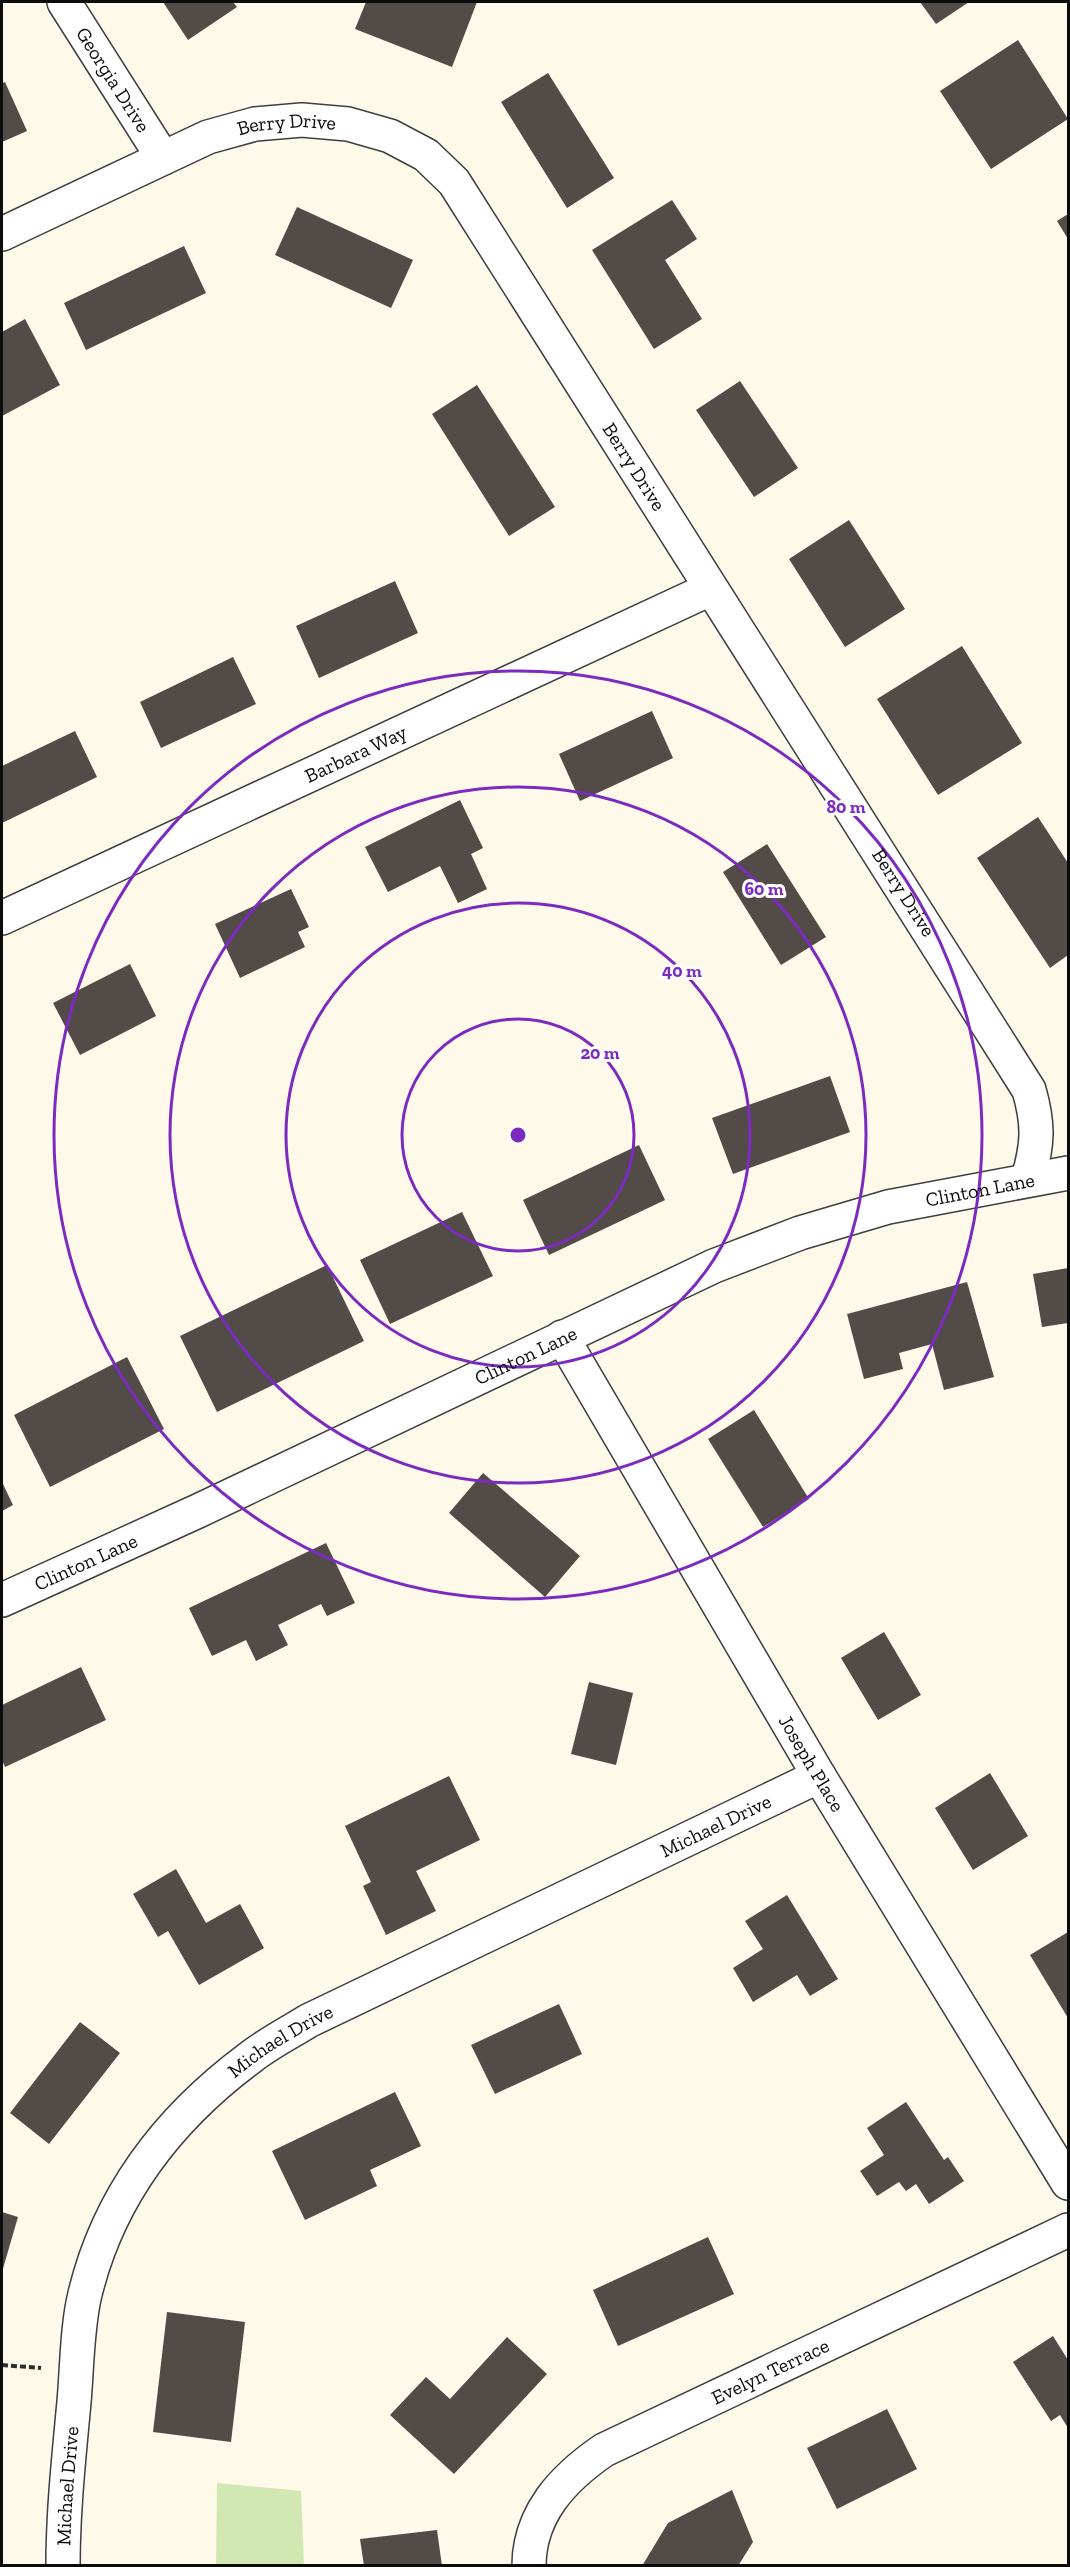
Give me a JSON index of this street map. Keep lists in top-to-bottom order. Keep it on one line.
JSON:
{"streets":{"street":["Georgia Drive","Berry Drive","Barbara Way","Clinton Lane","Joseph Place","Michael Drive","Evelyn Terrace"]},"crossings":[["Georgia Drive","Berry Drive"],["Berry Drive","Barbara Way"],["Berry Drive","Clinton Lane"],["Clinton Lane","Joseph Place"],["Joseph Place","Michael Drive"]],"rings":["80 m","60 m","40 m","20 m"]}
